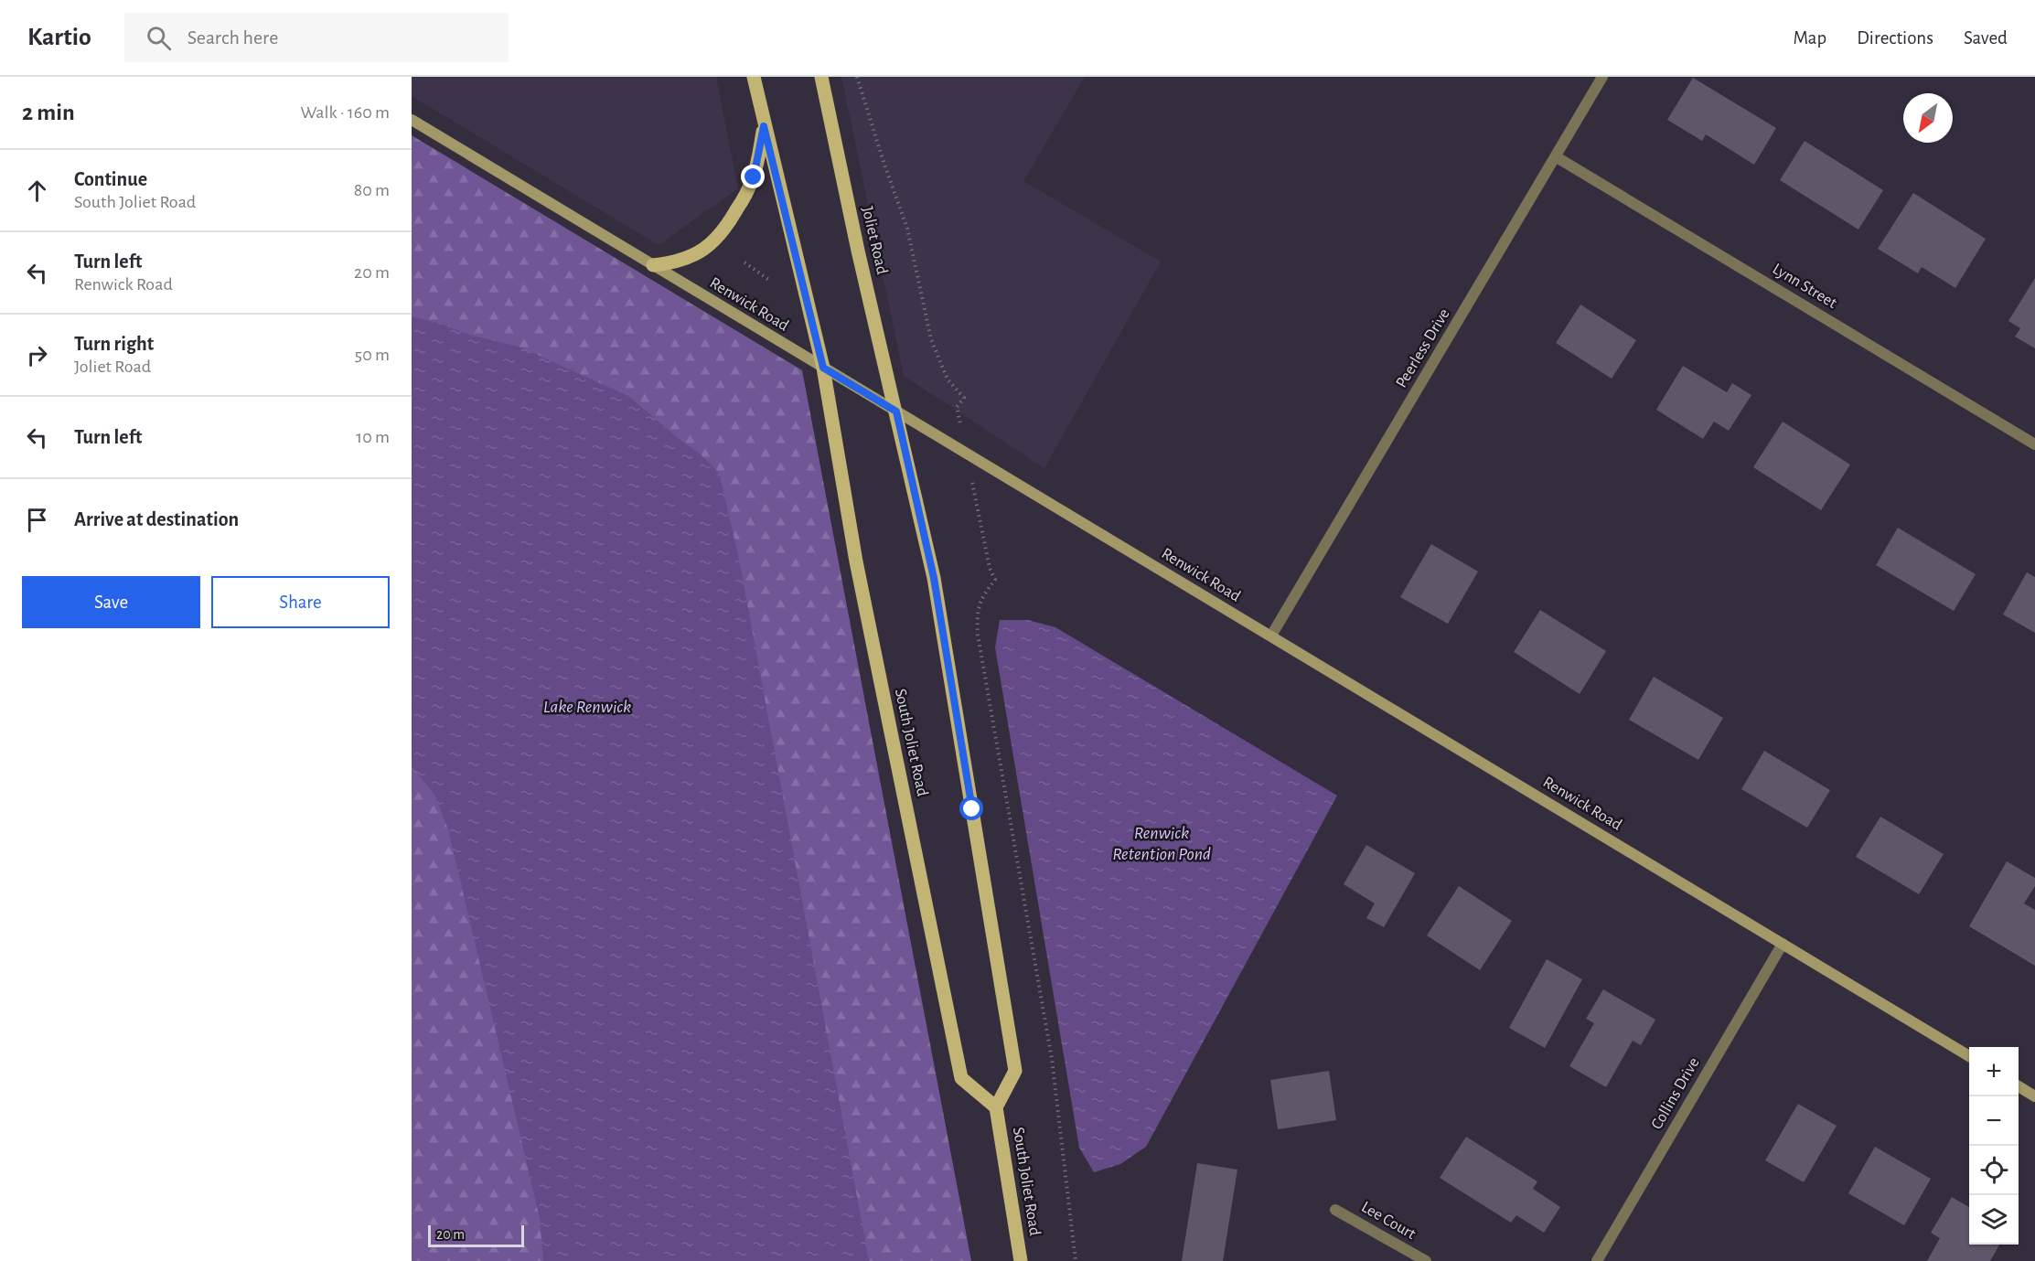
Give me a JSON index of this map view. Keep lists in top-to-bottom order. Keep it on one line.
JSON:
{"streets":{"main road":["Joliet Road","South Joliet Road"],"street":["Lynn Street","Renwick Road","Peerless Drive","Collins Drive","Lee Court"]},"crossings":[["Joliet Road","Renwick Road"],["Joliet Road","South Joliet Road"],["Lynn Street","Peerless Drive"],["Renwick Road","Peerless Drive"],["Renwick Road","South Joliet Road"],["Renwick Road","Collins Drive"]],"water":["Lake Renwick","Renwick Retention Pond"],"scale_bar":"20 m","north":"bottom left","page":{"header":"Kartio","search":"Search here","nav":["Map","Directions","Saved"],"heading":["2 min","Walk · 160 m"],"list":[["Continue","South Joliet Road","80 m"],["Turn left","Renwick Road","20 m"],["Turn right","Joliet Road","50 m"],["Turn left","10 m"],"Arrive at destination"],"buttons":["Save","Share"],"map_buttons":["+","−"],"scale":"20 m"}}
